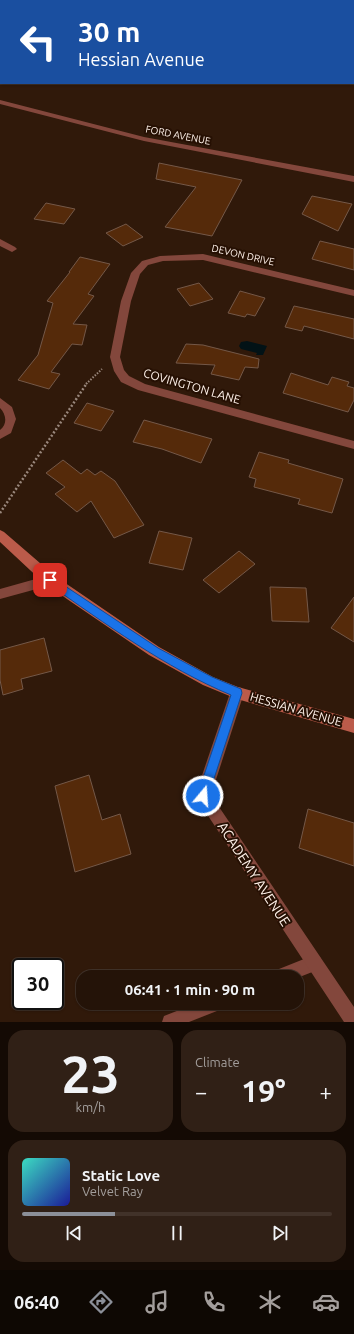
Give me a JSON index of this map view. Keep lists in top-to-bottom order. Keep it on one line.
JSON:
{"streets":{"main road":["HESSIAN AVENUE"],"street":["FORD AVENUE","DEVON DRIVE","COVINGTON LANE","ACADEMY AVENUE"]},"crossings":[["DEVON DRIVE","COVINGTON LANE"],["HESSIAN AVENUE","ACADEMY AVENUE"]],"page":{"turn":["30 m","Hessian Avenue"],"limit":"30","trip":"06:41 · 1 min · 90 m","tile":[["23","km/h"],"Climate"],"heat":["−","19°","+"],"song":["Static Love","Velvet Ray"],"tabs":"06:40"}}
